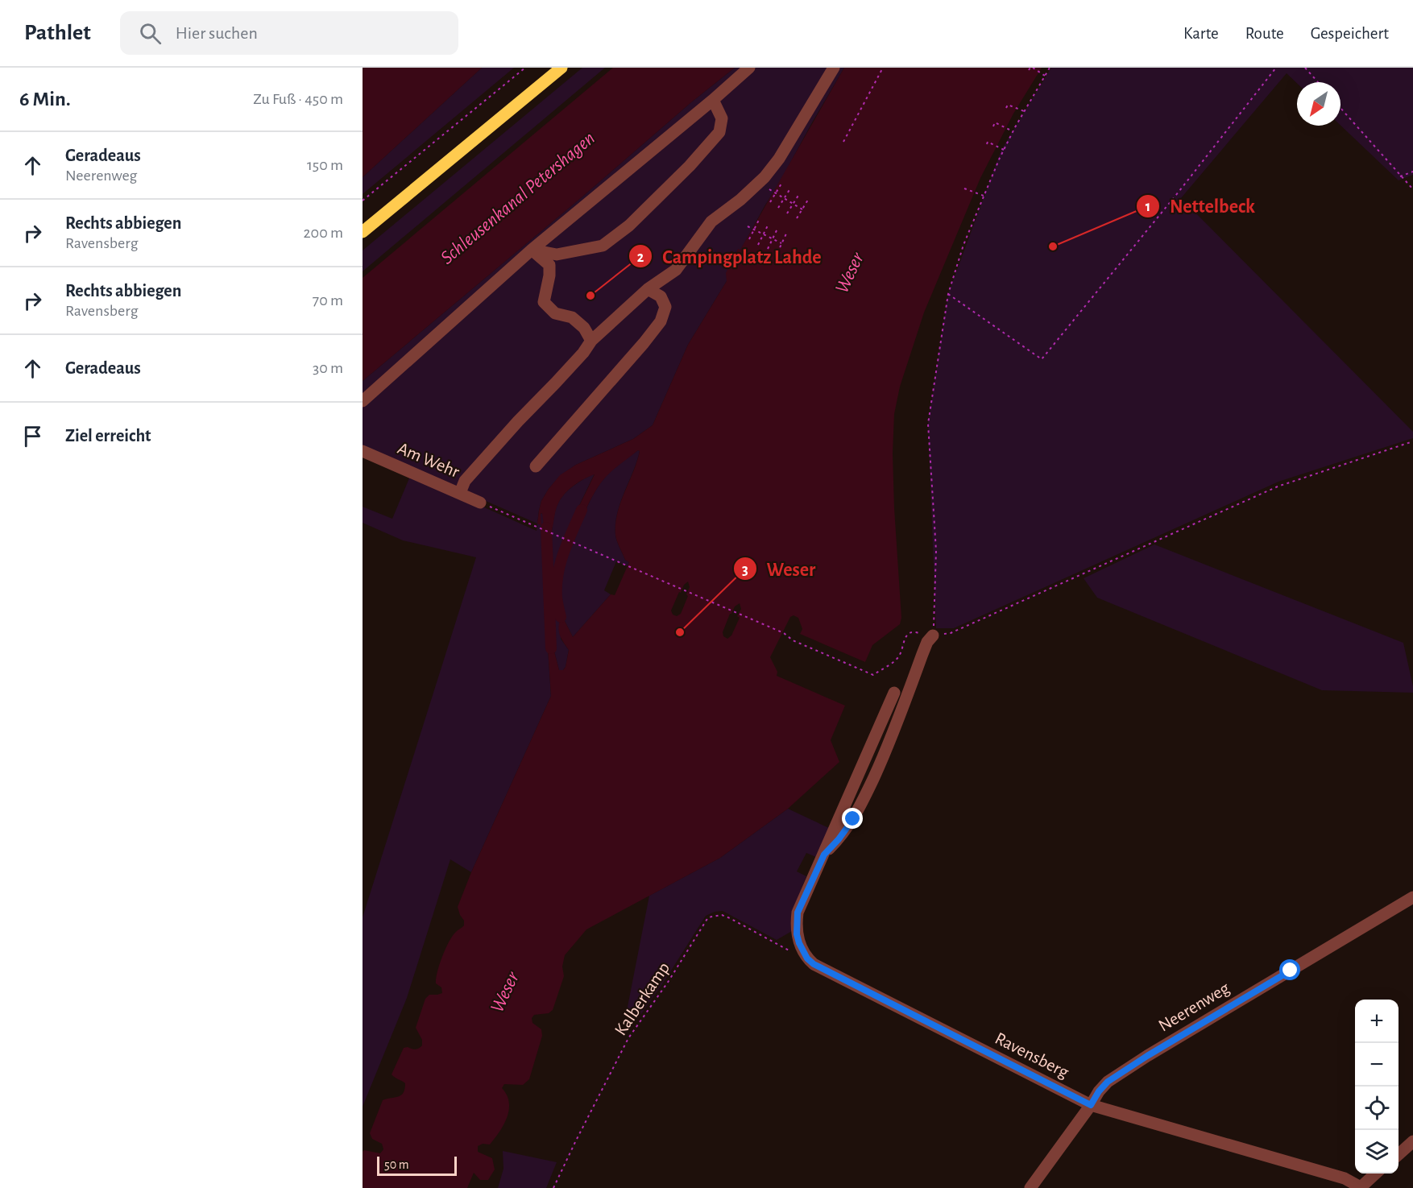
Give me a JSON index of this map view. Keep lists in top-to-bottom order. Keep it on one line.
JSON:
{"streets":{"street":["Am Wehr","Neerenweg","Ravensberg"],"path":["Kalberkamp"]},"crossings":[["Kalberkamp","Ravensberg"],["Neerenweg","Ravensberg"]],"water":["Schleusenkanal Petershagen","Weser"],"places":["Nettelbeck","Campingplatz Lahde","Weser"],"scale_bar":"50 m","north":"bottom left","page":{"header":"Pathlet","search":"Hier suchen","nav":["Karte","Route","Gespeichert"],"heading":["6 Min.","Zu Fuß · 450 m"],"list":[["Geradeaus","Neerenweg","150 m"],["Rechts abbiegen","Ravensberg","200 m"],["Rechts abbiegen","Ravensberg","70 m"],["Geradeaus","30 m"],"Ziel erreicht"],"map_buttons":["+","−"],"scale":"50 m"}}
